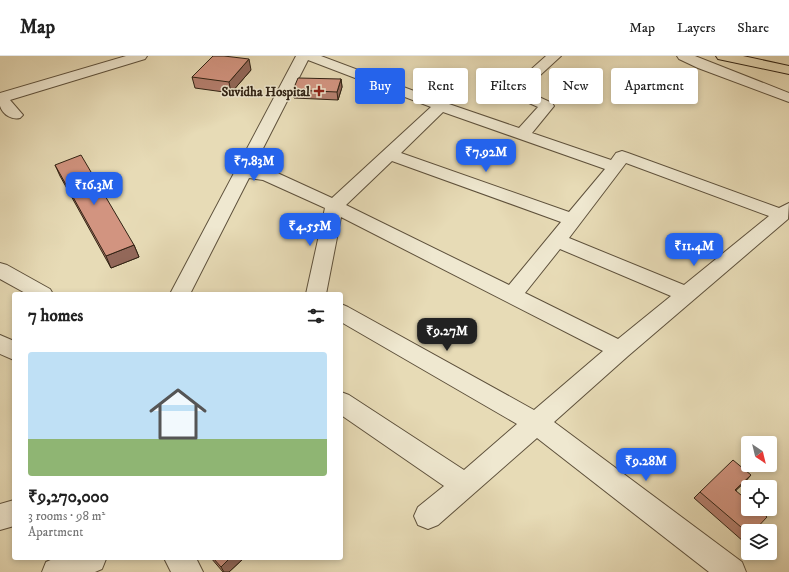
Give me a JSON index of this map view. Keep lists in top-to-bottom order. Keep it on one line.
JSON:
{"places":{"health":["Suvidha Hospital"]},"north":"bottom right","page":{"header":"Map","nav":["Map","Layers","Share"],"chip":["Buy","Rent","Filters","New","Apartment"],"price":["₹7.92M","₹7.83M","₹16.3M","₹4.55M","₹11.4M","₹9.27M","₹9.28M"],"heading":"7 homes","list":[{"name":"₹9,270,000","note":"3 rooms · 98 m² · Apartment"}]}}
